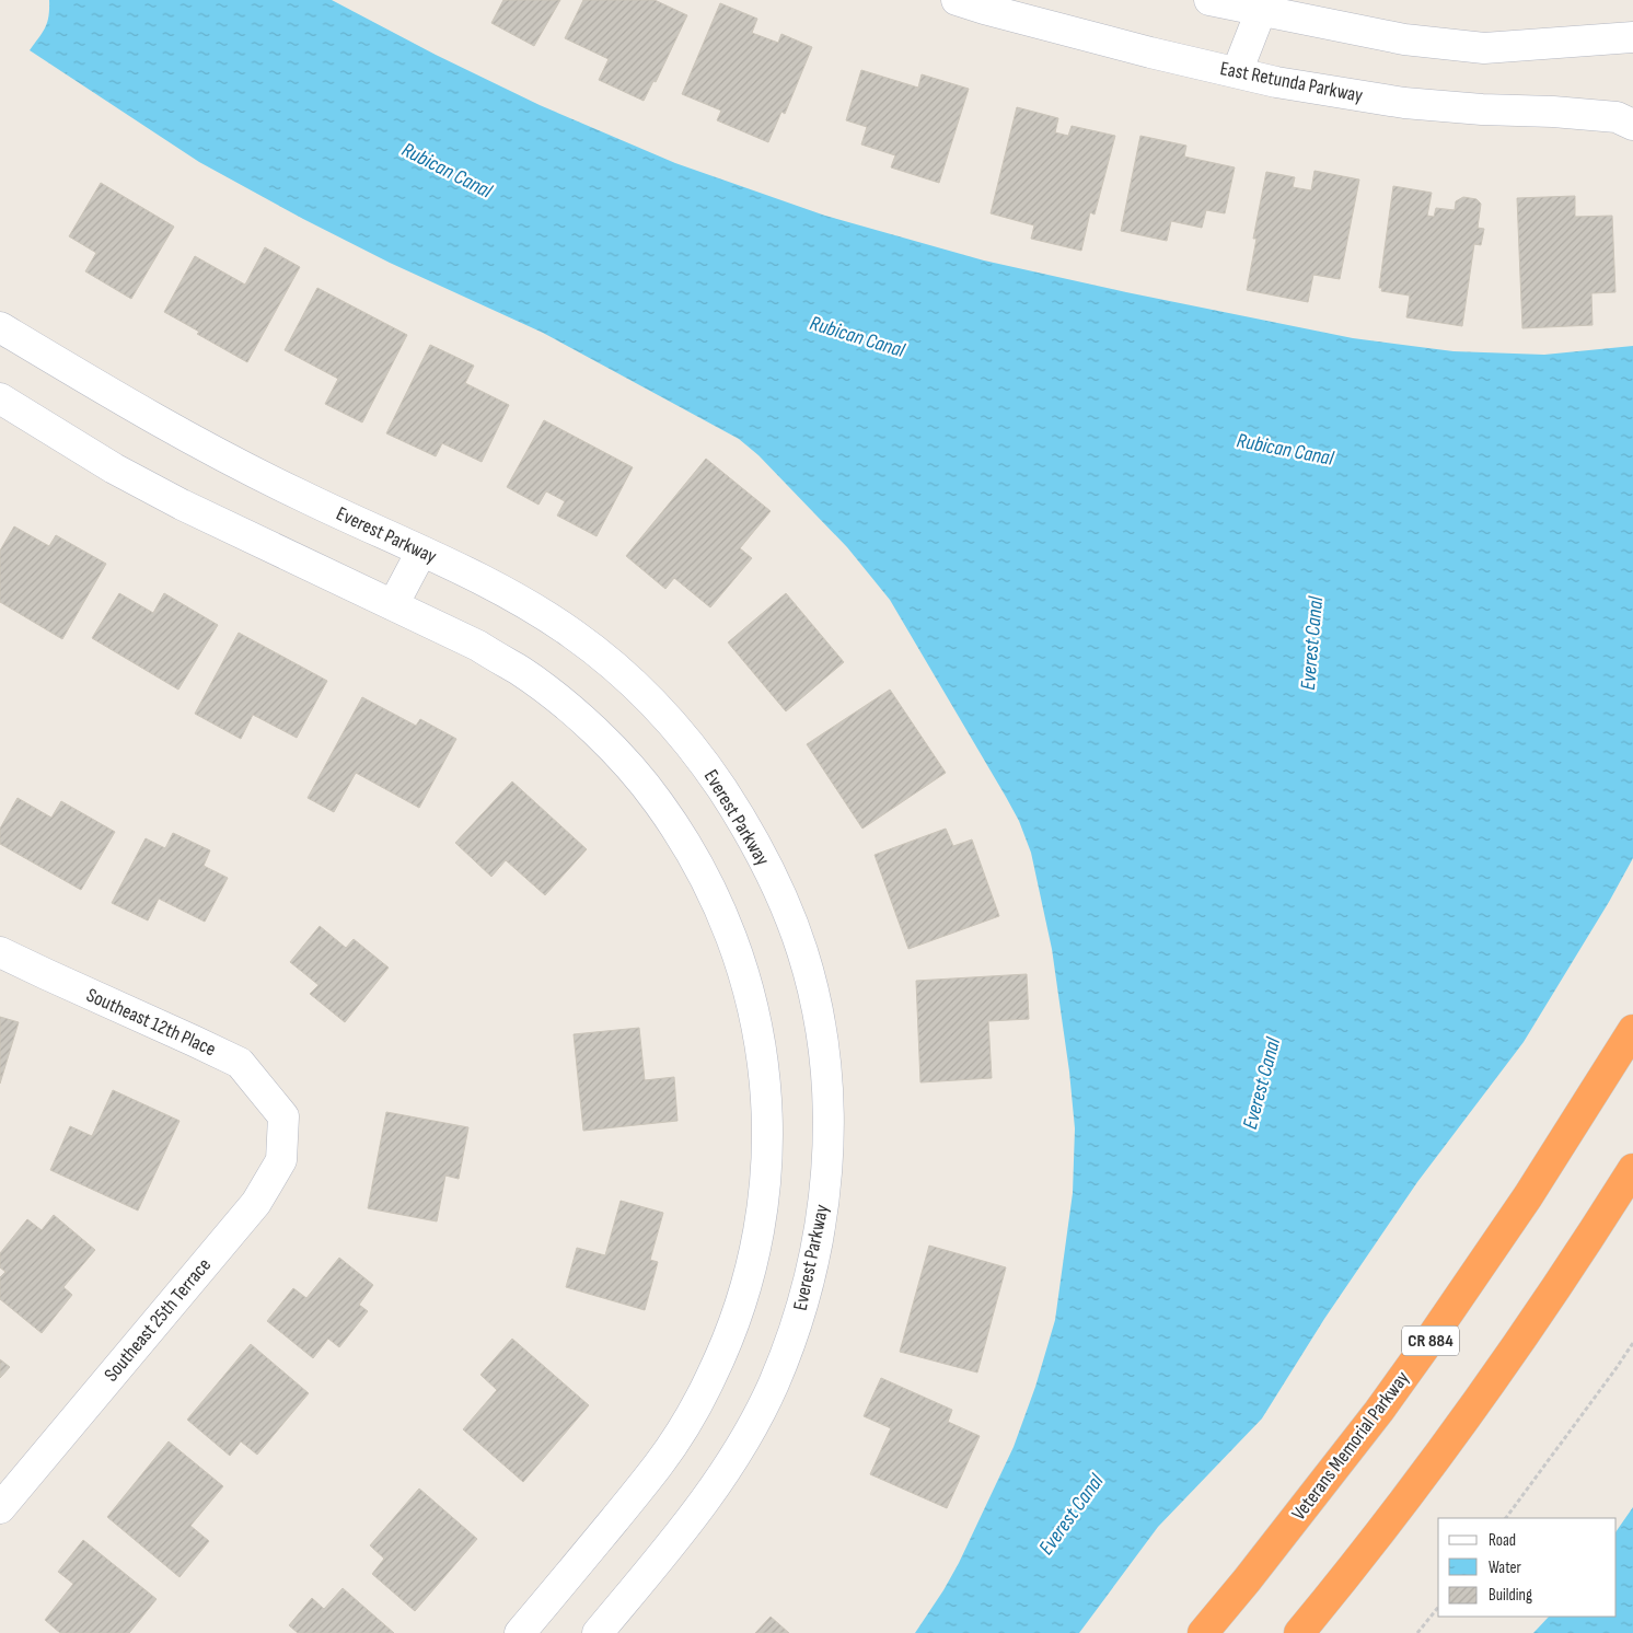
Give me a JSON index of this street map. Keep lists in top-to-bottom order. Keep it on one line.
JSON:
{"streets":{"highway":["CR 884","Veterans Memorial Parkway"],"street":["East Retunda Parkway","Everest Parkway","Southeast 12th Place","Southeast 25th Terrace"]},"crossings":[["Southeast 12th Place","Southeast 25th Terrace"]],"water":["Rubican Canal","Everest Canal"],"legend":["Road","Water","Building"]}
